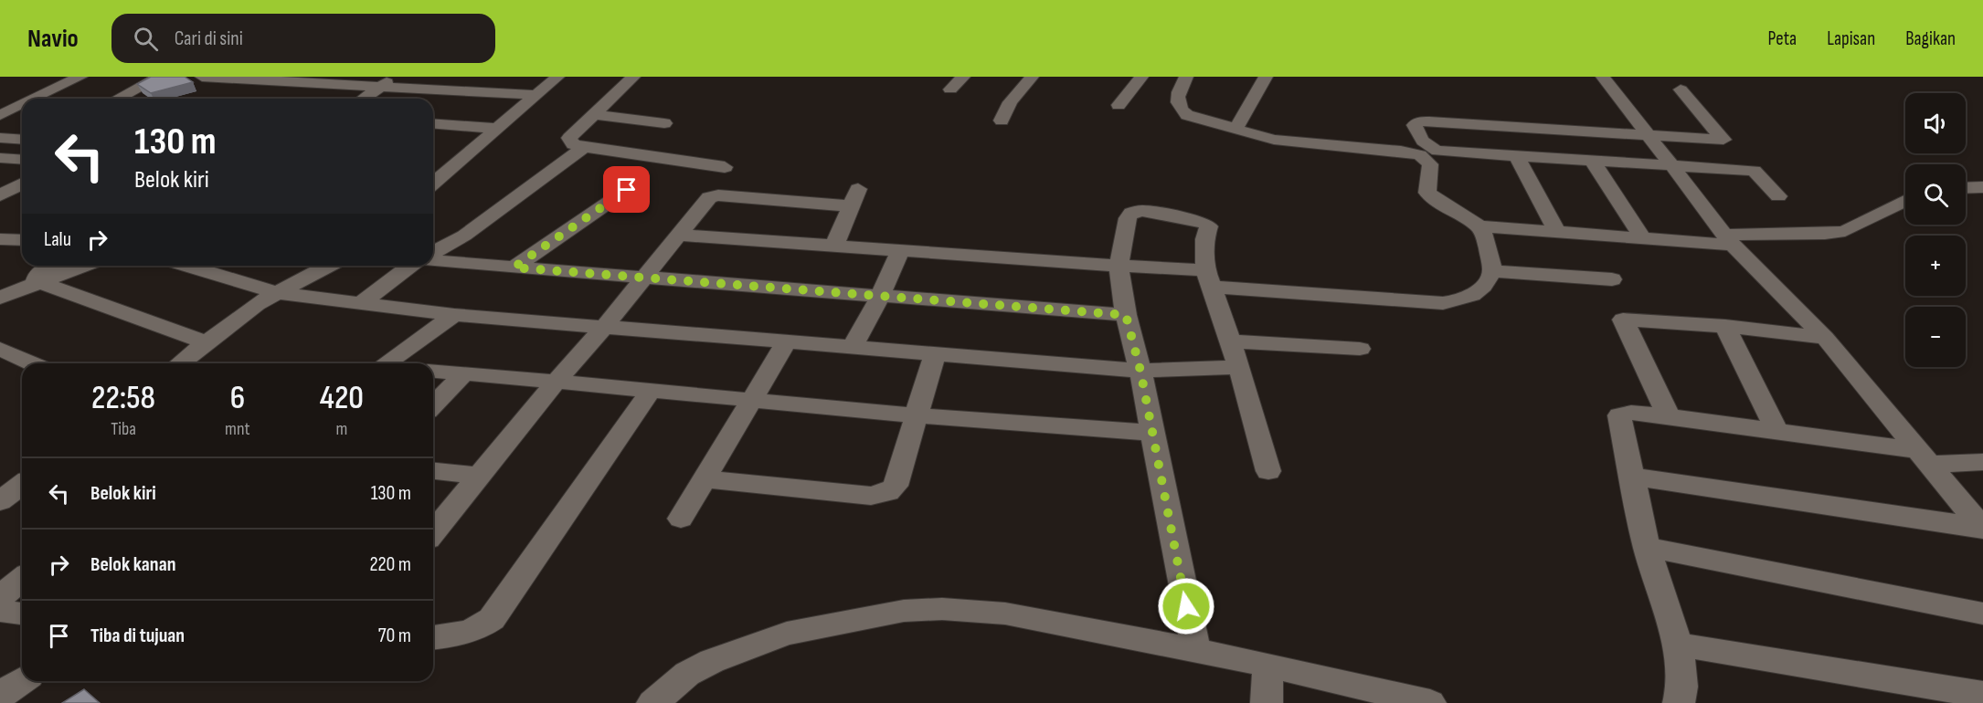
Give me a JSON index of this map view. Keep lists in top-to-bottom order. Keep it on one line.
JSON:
{"page":{"header":"Navio","search":"Cari di sini","nav":["Peta","Lapisan","Bagikan"],"map_buttons":["+","−"],"turn":["130 m","Belok kiri"],"then":"Lalu","eta":["22:58","Tiba","6","mnt","420","m"],"list":[{"name":"Belok kiri","value":"130 m"},{"name":"Belok kanan","value":"220 m"},{"name":"Tiba di tujuan","value":"70 m"}]}}
